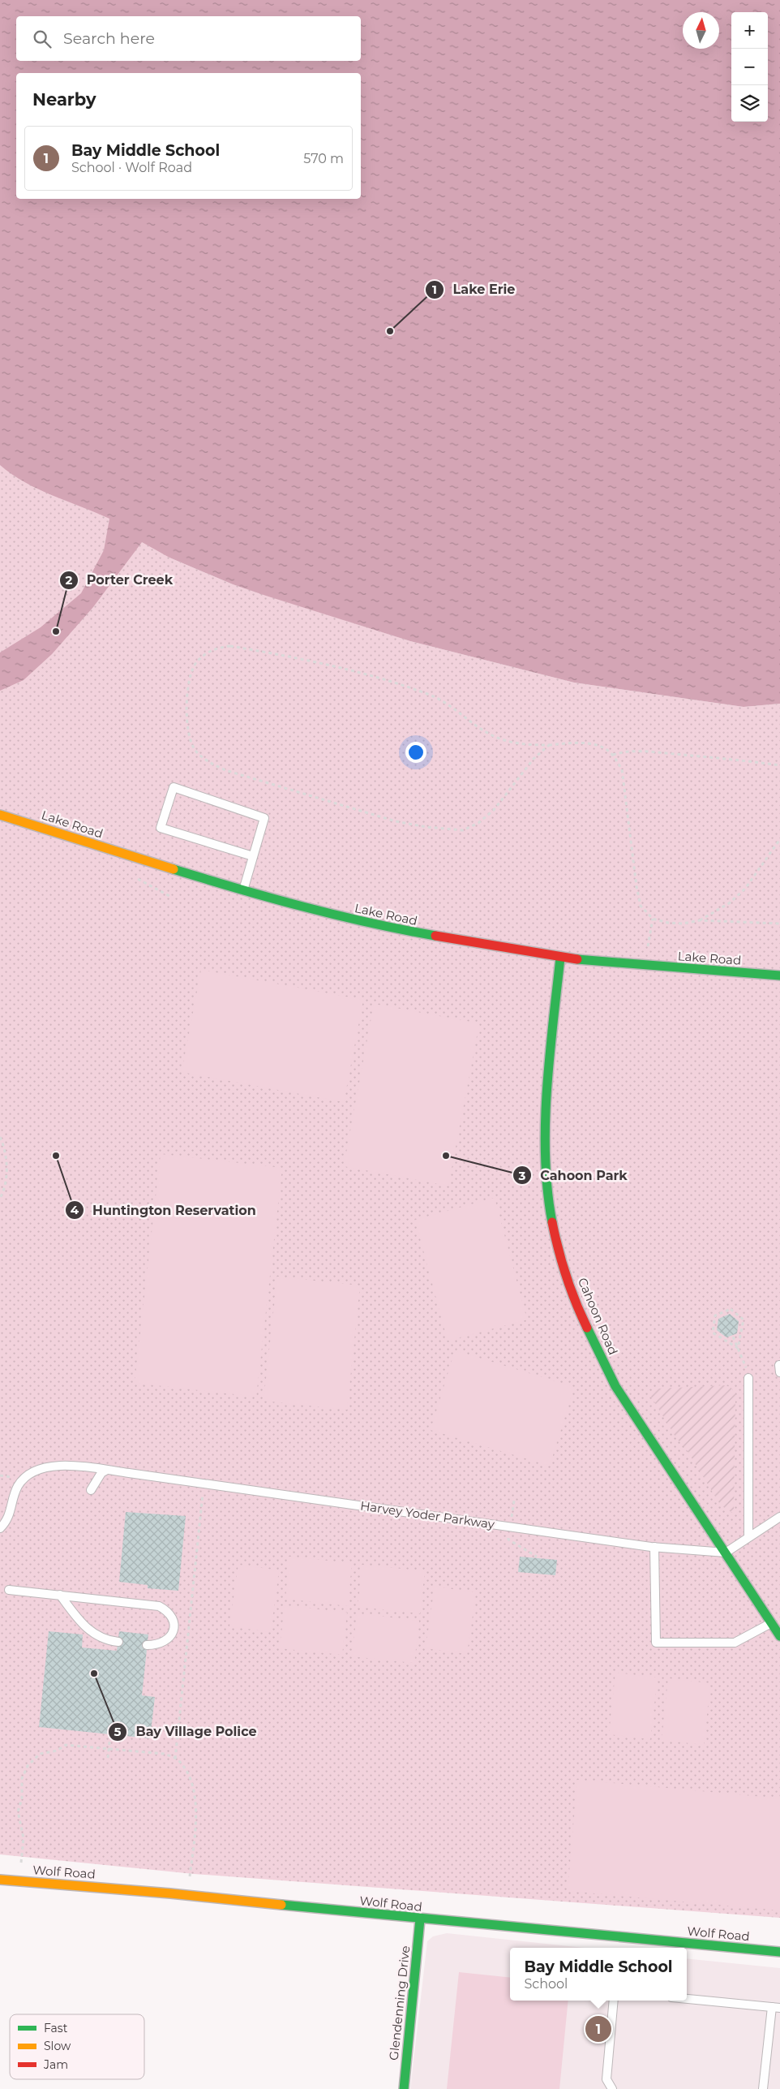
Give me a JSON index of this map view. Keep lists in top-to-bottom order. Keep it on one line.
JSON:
{"streets":{"street":["Lake Road","Cahoon Road","Wolf Road","Glendenning Drive"],"lane":["Harvey Yoder Parkway"]},"crossings":[["Lake Road","Cahoon Road"],["Cahoon Road","Harvey Yoder Parkway"],["Wolf Road","Glendenning Drive"]],"places":["Lake Erie","Porter Creek","Huntington Reservation","Cahoon Park","Bay Village Police"],"legend":["Fast","Slow","Jam"],"north":"top","page":{"map_buttons":["+","−"],"search":"Search here","heading":"Nearby","list":[{"mark":"1","name":"Bay Middle School","note":"School · Wolf Road","value":"570 m"}],"popup":["Bay Middle School","School"],"pins":"1"}}
